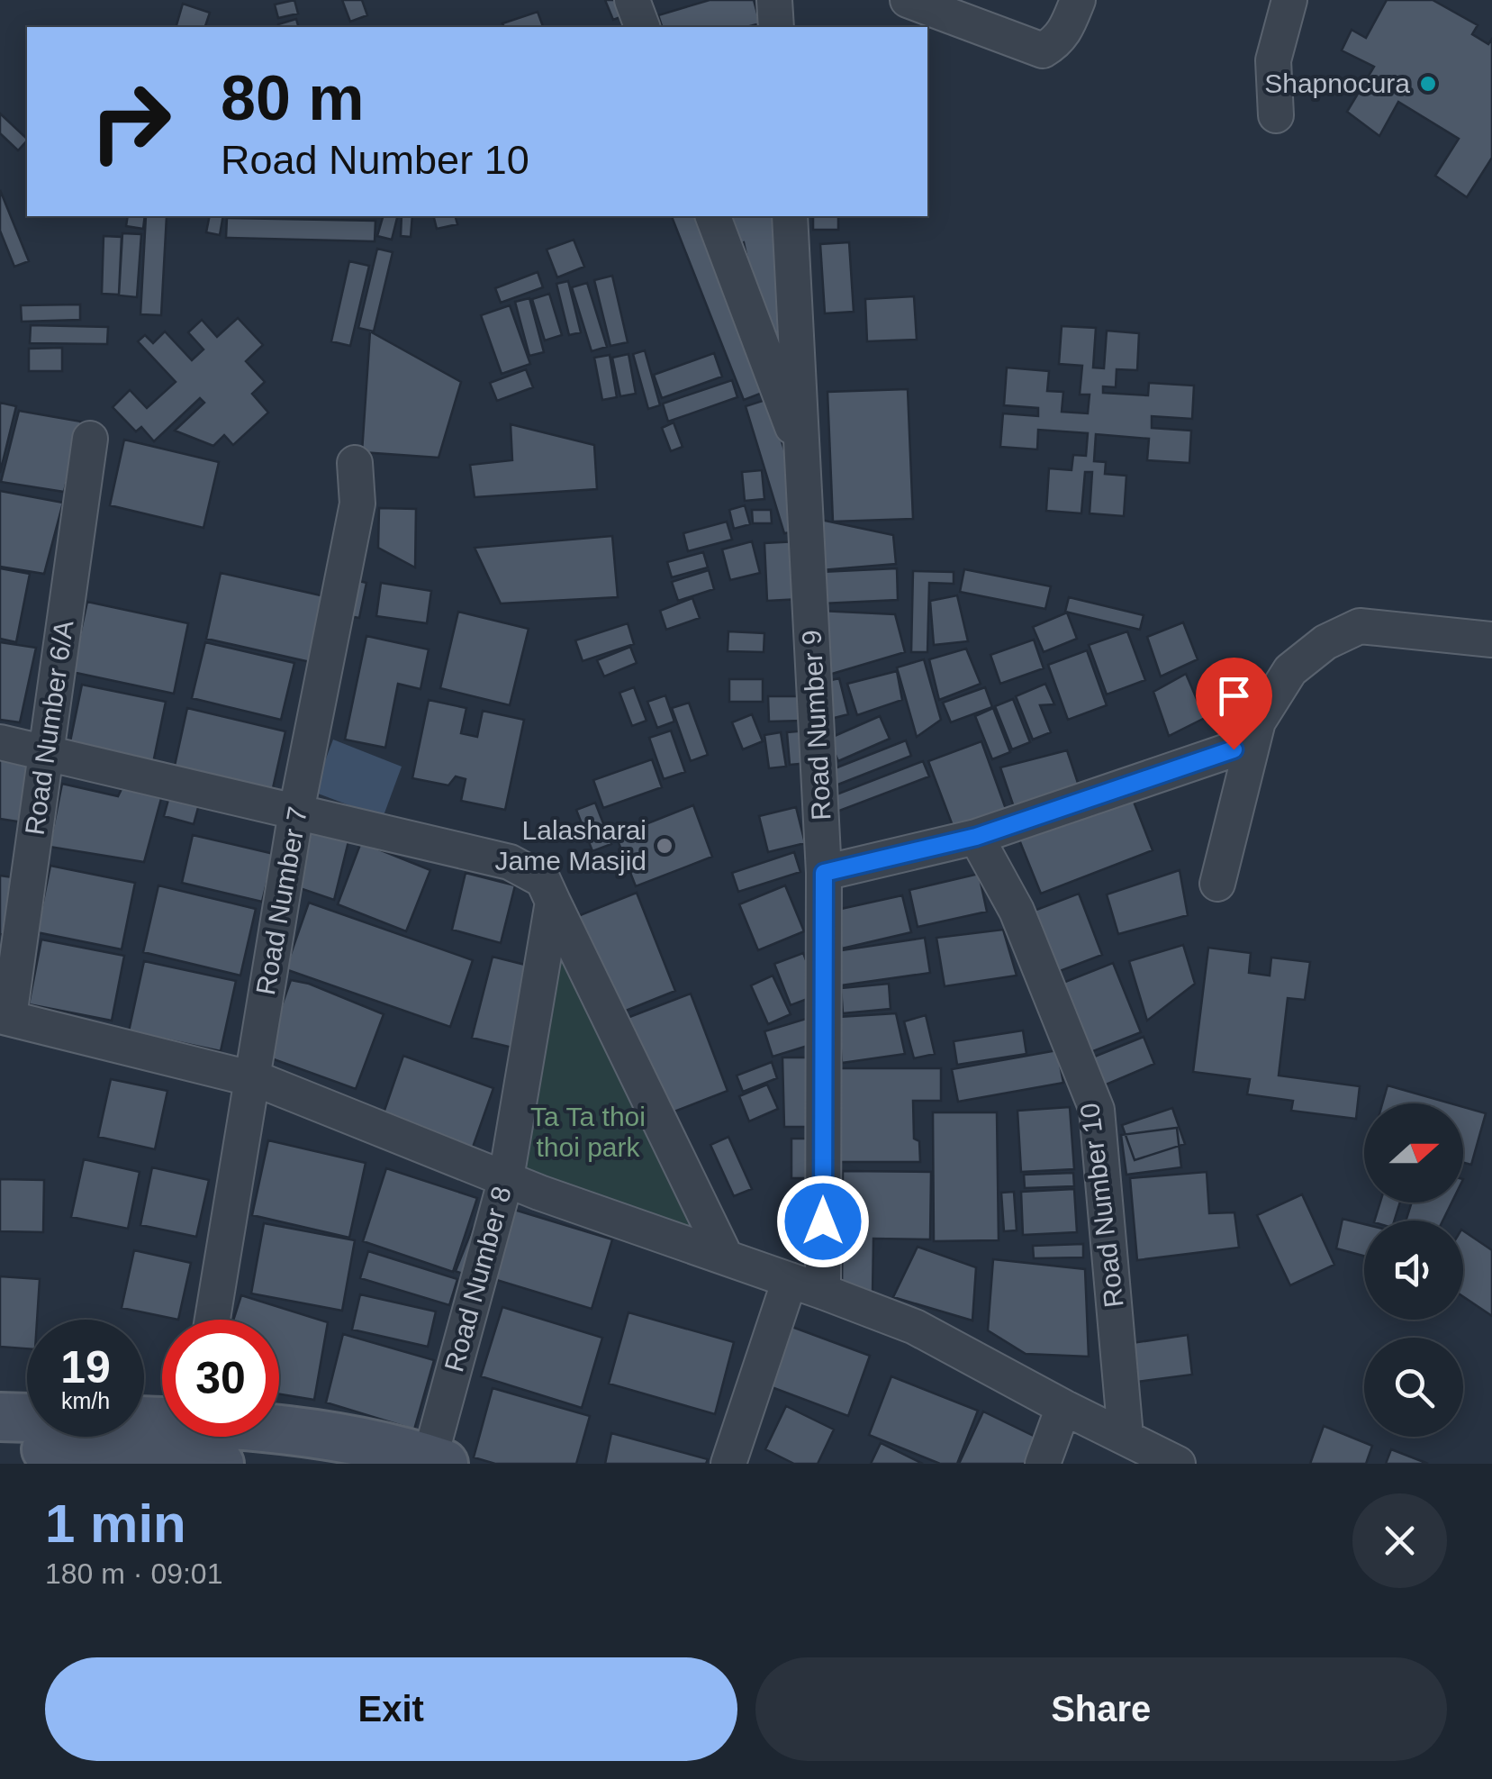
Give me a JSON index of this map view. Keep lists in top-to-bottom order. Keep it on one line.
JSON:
{"streets":{"street":["Road Number 9","Road Number 6/A","Road Number 7","Road Number 10","Road Number 8"]},"parks":["Ta Ta thoi thoi park"],"places":["Shapnocura","Lalasharai Jame Masjid"],"north":"right","page":{"turn":["80 m","Road Number 10"],"speed":"19 km/h","limit":"30","heading":["1 min","180 m · 09:01"],"buttons":["Exit","Share"]}}
